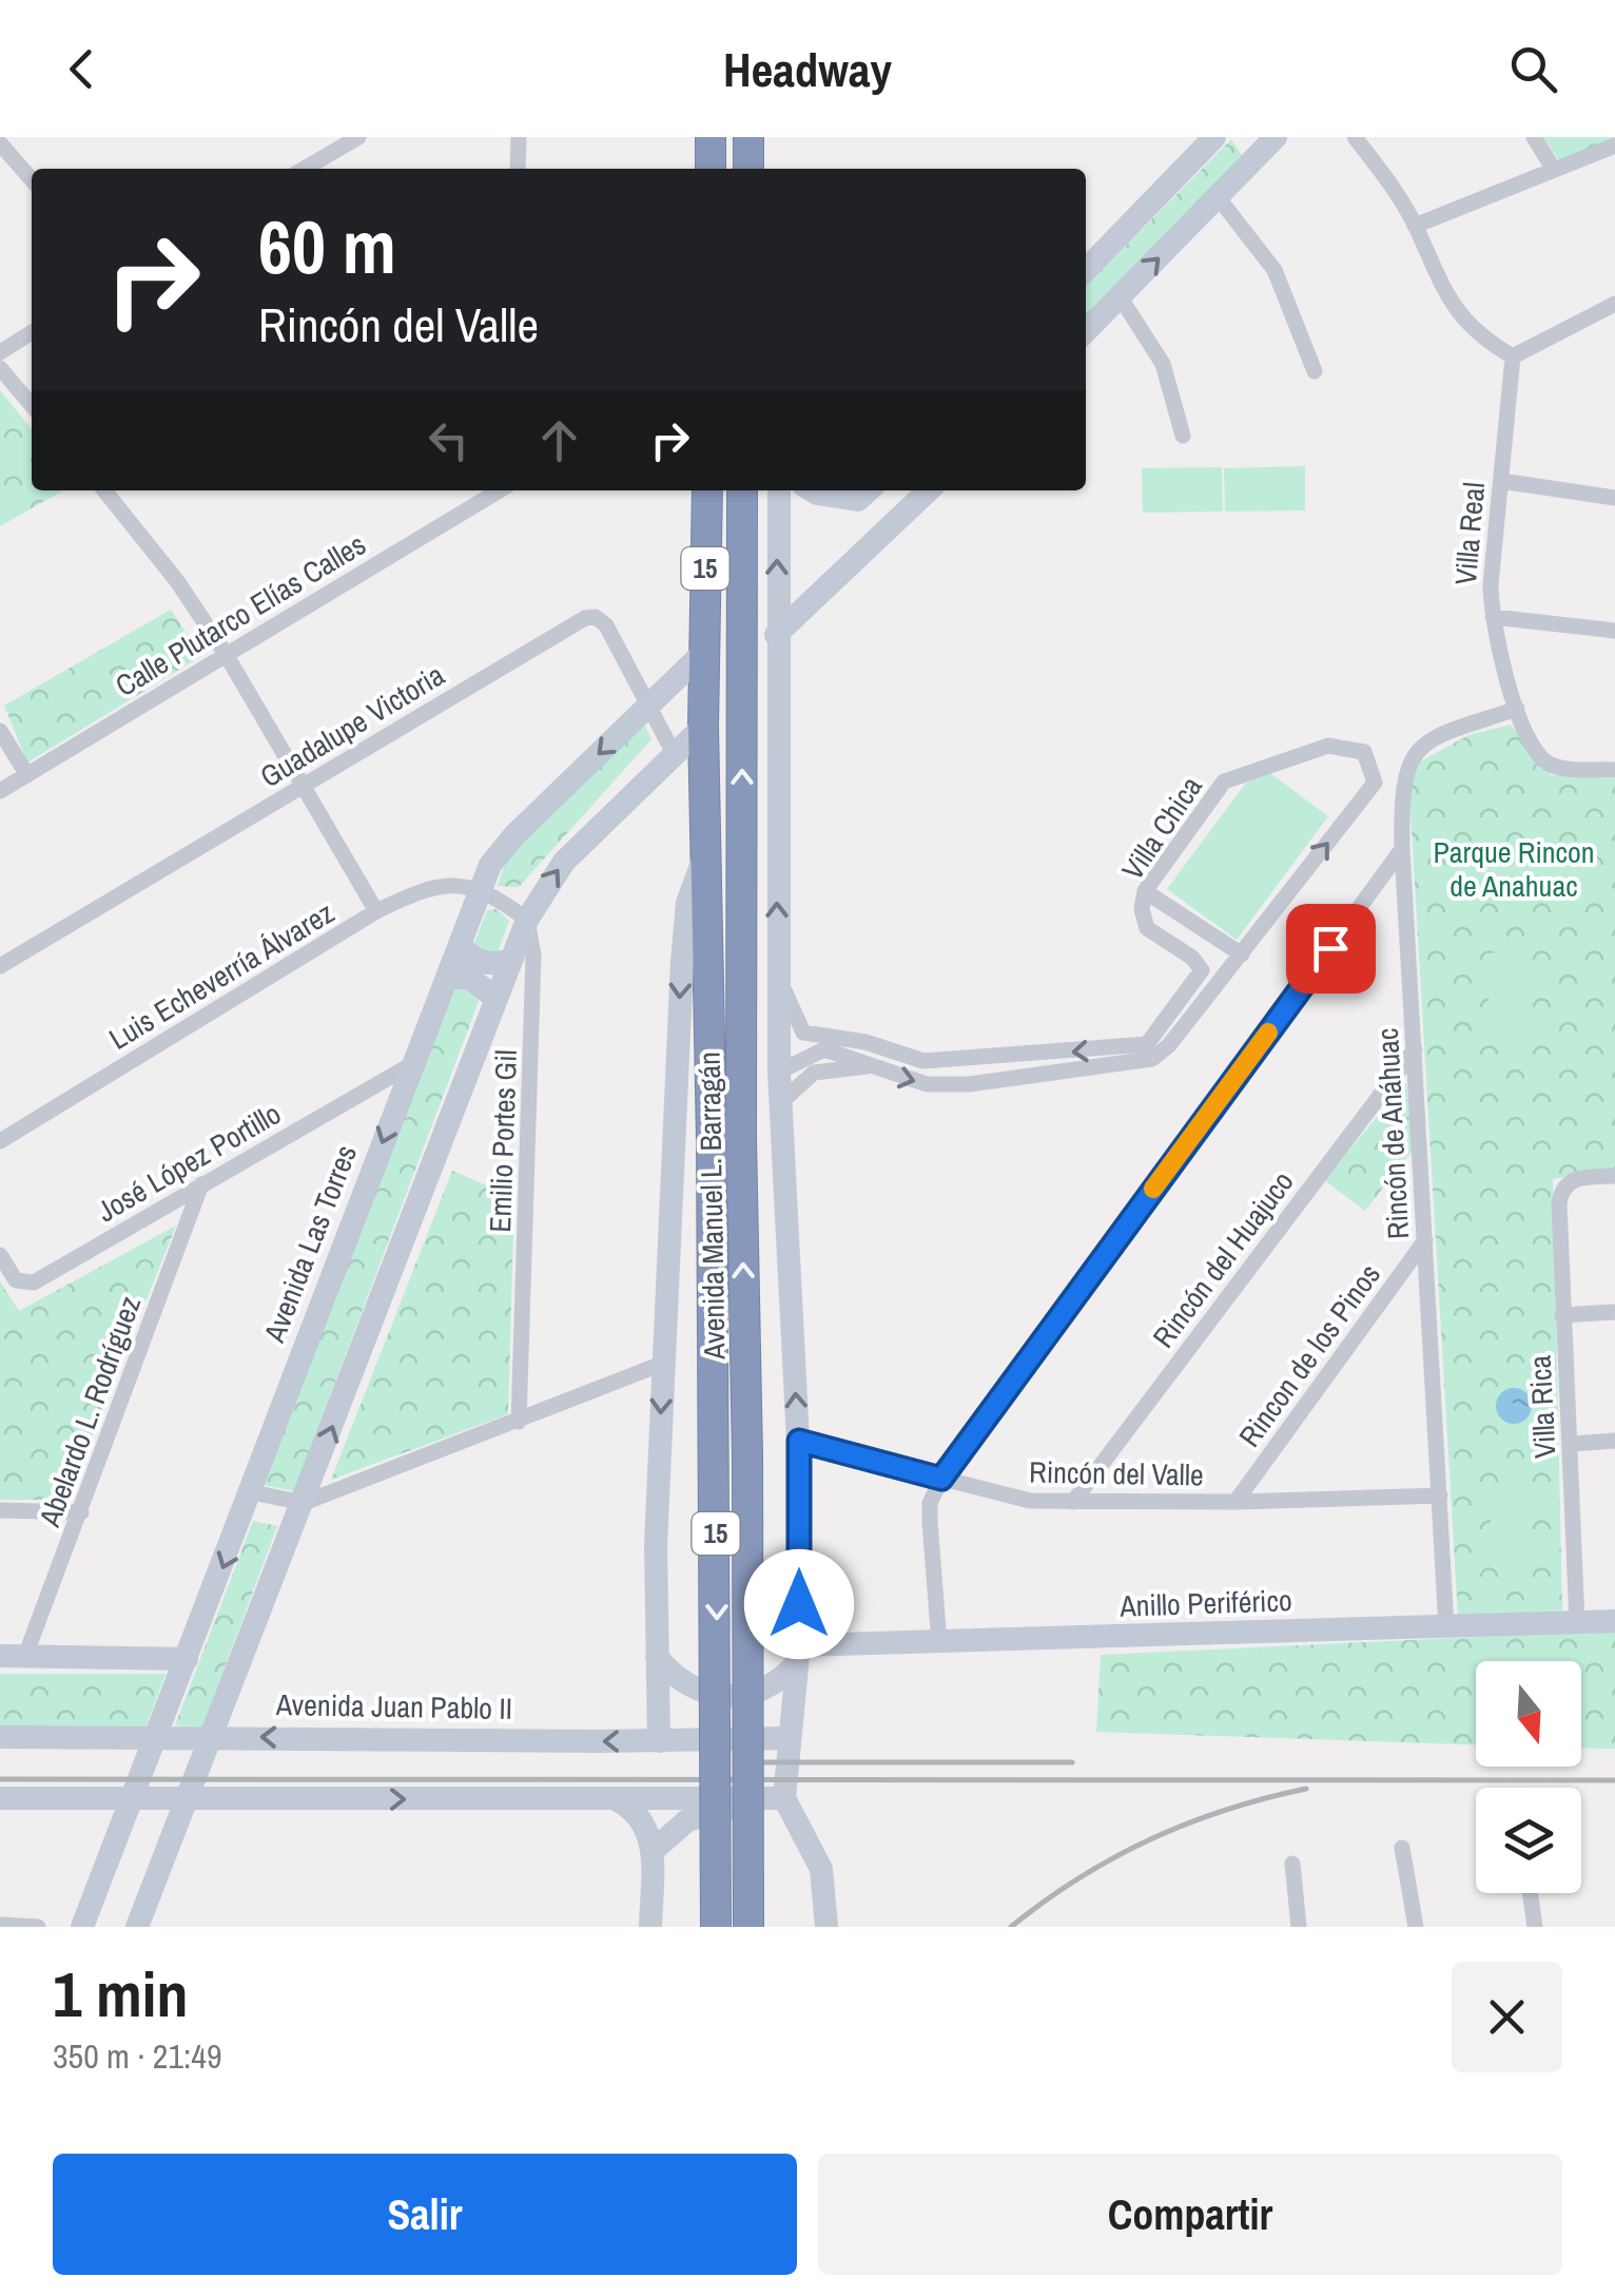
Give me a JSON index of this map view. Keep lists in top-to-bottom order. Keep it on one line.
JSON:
{"streets":{"highway":["15","Avenida Manuel L. Barragán"],"street":["Villa Real","Calle Plutarco Elías Calles","Guadalupe Victoria","Villa Chica","Luis Echeverría Álvarez","Rincón de Anáhuac","Emilio Portes Gil","José López Portillo","Avenida Las Torres","Rincón del Huajuco","Rincon de los Pinos","Villa Rica","Abelardo L. Rodríguez","Rincón del Valle","Anillo Periférico","Avenida Juan Pablo II"]},"crossings":[["Villa Real","Rincón de Anáhuac"],["Guadalupe Victoria","Avenida Las Torres"],["Luis Echeverría Álvarez","Avenida Las Torres"],["Rincón de Anáhuac","Rincón del Huajuco"],["Rincón de Anáhuac","Rincon de los Pinos"],["Rincón de Anáhuac","Rincón del Valle"],["Rincón de Anáhuac","Anillo Periférico"],["José López Portillo","Avenida Las Torres"],["José López Portillo","Abelardo L. Rodríguez"],["Avenida Manuel L. Barragán","Avenida Las Torres"],["Avenida Las Torres","Avenida Juan Pablo II"],["Rincón del Huajuco","Rincón del Valle"],["Rincon de los Pinos","Rincón del Valle"],["Villa Rica","Anillo Periférico"]],"parks":["Parque Rincon de Anahuac"],"north":"bottom","page":{"header":"Headway","turn":["60 m","Rincón del Valle"],"heading":["1 min","350 m · 21:49"],"buttons":["Salir","Compartir"]}}
